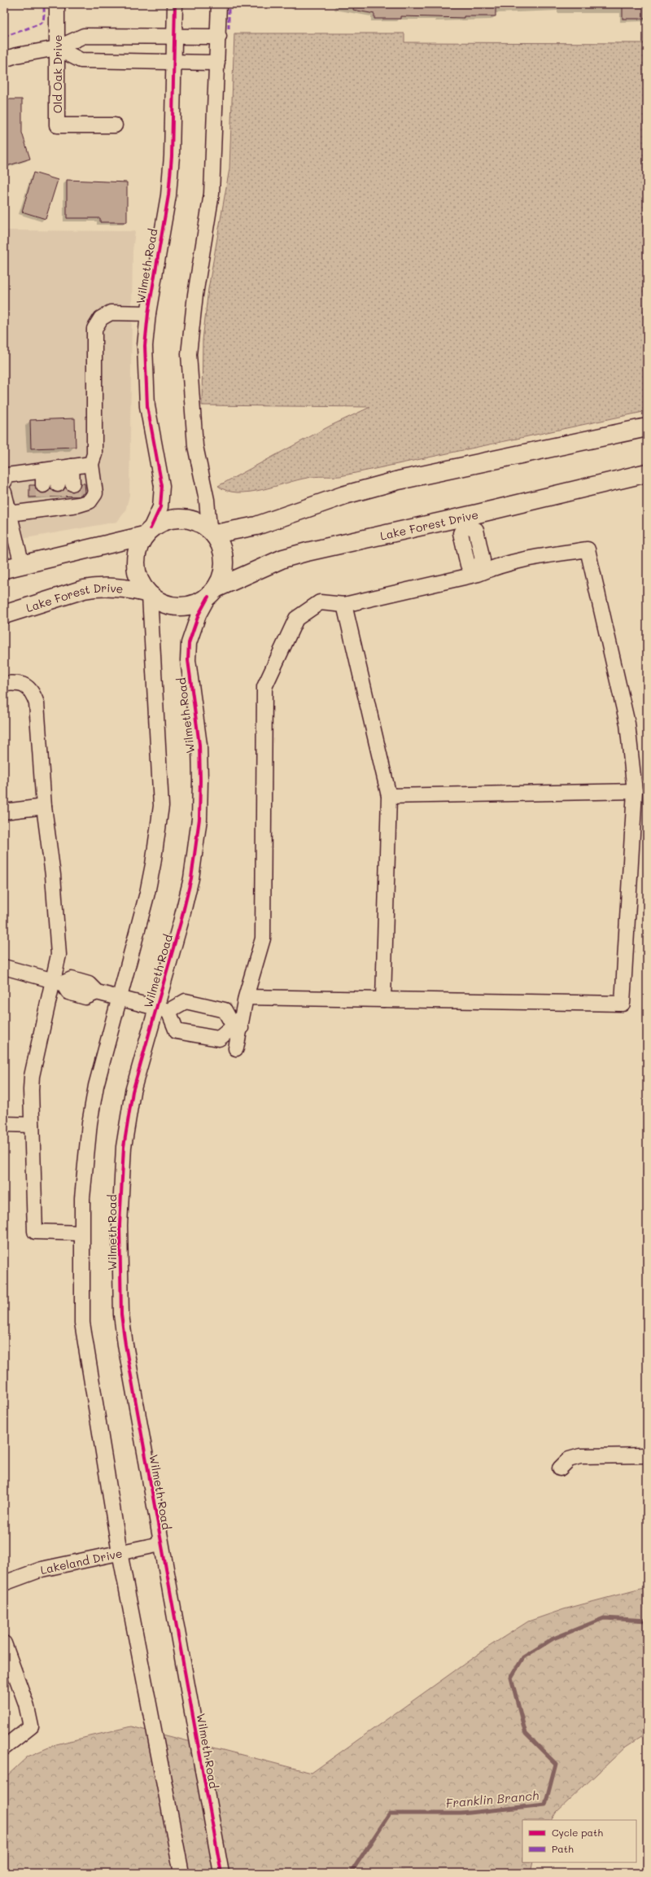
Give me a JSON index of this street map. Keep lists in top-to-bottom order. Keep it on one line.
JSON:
{"streets":{"main road":["Lake Forest Drive"],"street":["Old Oak Drive","Wilmeth Road","Lakeland Drive"]},"crossings":[["Wilmeth Road","Lake Forest Drive"],["Wilmeth Road","Lakeland Drive"]],"water":["Franklin Branch"],"legend":["Cycle path","Path"]}
